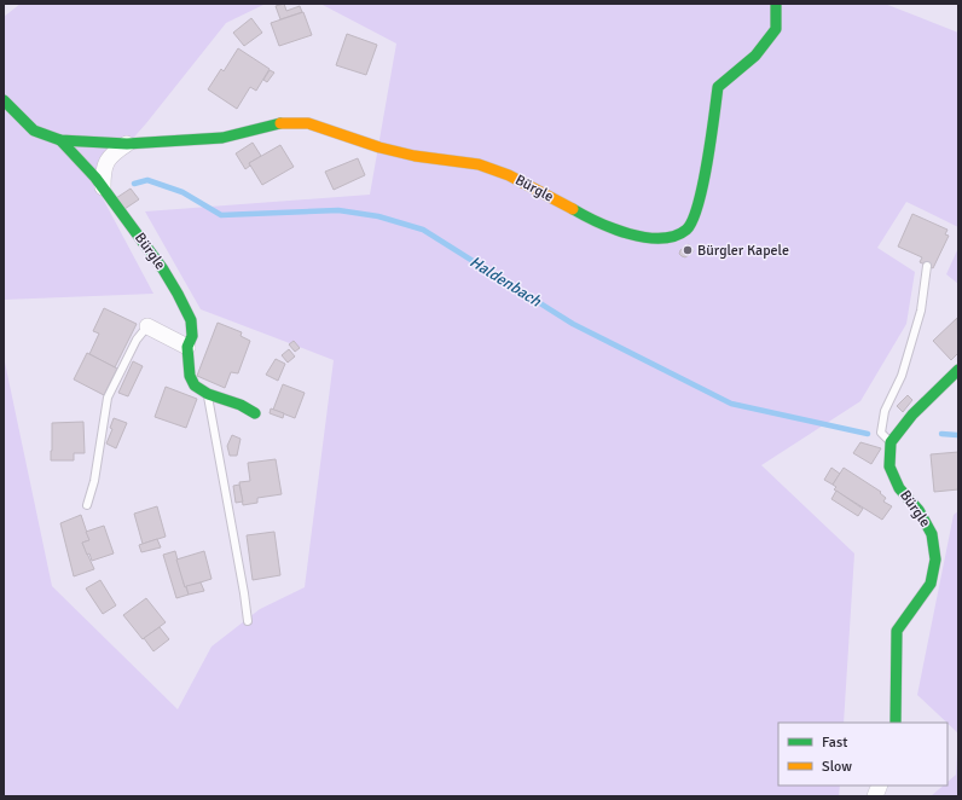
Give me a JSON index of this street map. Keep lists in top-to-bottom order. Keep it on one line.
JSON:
{"streets":{"street":["Bürgle"]},"water":["Haldenbach"],"places":["Bürgler Kapele"],"legend":["Fast","Slow"]}
